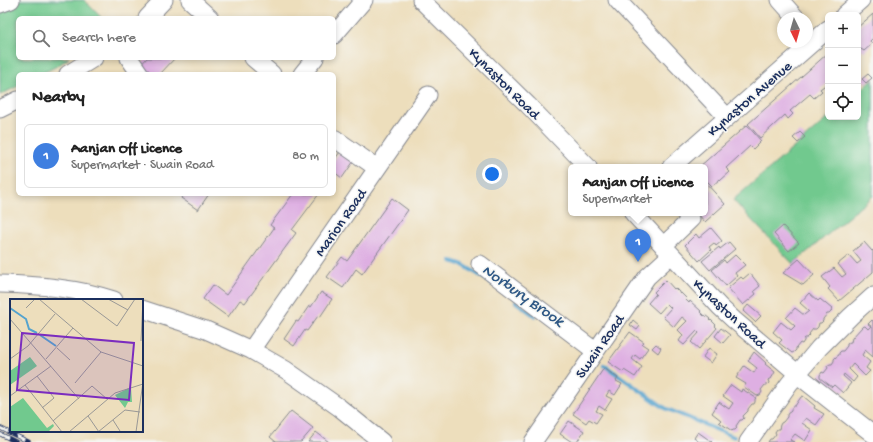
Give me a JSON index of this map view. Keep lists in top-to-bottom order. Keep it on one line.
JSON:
{"streets":{"street":["Kynaston Road","Kynaston Avenue","Marion Road","Swain Road"]},"crossings":[["Kynaston Road","Swain Road"]],"water":["Norbury Brook"],"north":"bottom","page":{"map_buttons":["+","−"],"search":"Search here","heading":"Nearby","list":[{"mark":"1","name":"Aanjan Off Licence","note":"Supermarket · Swain Road","value":"80 m"}],"popup":["Aanjan Off Licence","Supermarket"],"pins":"1"}}
